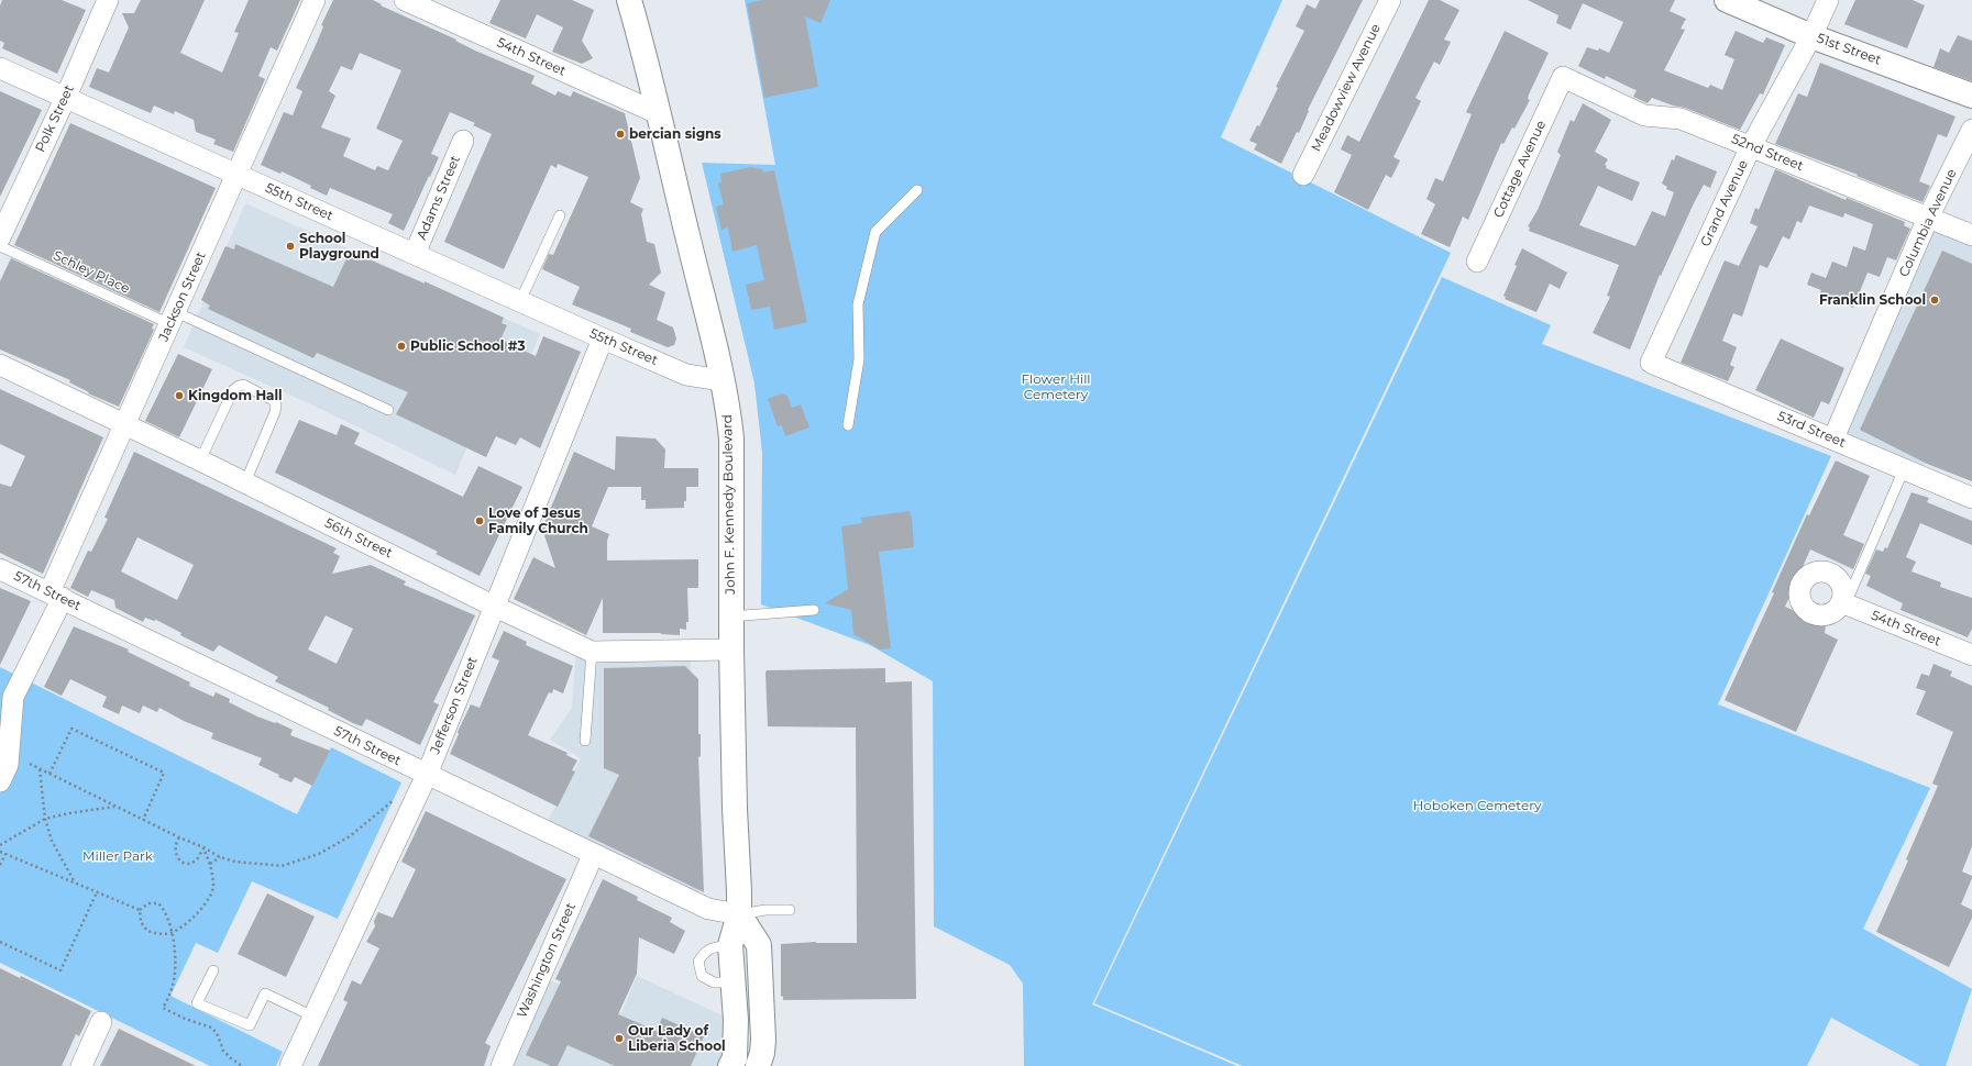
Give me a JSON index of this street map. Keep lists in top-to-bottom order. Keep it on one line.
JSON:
{"streets":{"main road":["51st Street","John F. Kennedy Boulevard"],"street":["54th Street","Meadowview Avenue","Polk Street","52nd Street","Cottage Avenue","Adams Street","55th Street","Grand Avenue","Columbia Avenue","Jackson Street","53rd Street","56th Street","57th Street","Jefferson Street","Washington Street"],"lane":["Schley Place"]},"crossings":[["51st Street","Grand Avenue"],["54th Street","John F. Kennedy Boulevard"],["Polk Street","55th Street"],["52nd Street","Cottage Avenue"],["52nd Street","Grand Avenue"],["52nd Street","Columbia Avenue"],["Adams Street","55th Street"],["55th Street","Jackson Street"],["55th Street","John F. Kennedy Boulevard"],["55th Street","Jefferson Street"],["Grand Avenue","53rd Street"],["Columbia Avenue","53rd Street"],["Schley Place","Jackson Street"],["Jackson Street","56th Street"],["Jackson Street","57th Street"],["John F. Kennedy Boulevard","56th Street"],["John F. Kennedy Boulevard","57th Street"],["56th Street","Jefferson Street"],["57th Street","Jefferson Street"],["57th Street","Washington Street"]],"parks":["Flower Hill Cemetery","Hoboken Cemetery","Miller Park"],"places":["bercian signs","School Playground","Franklin School","Public School #3","Kingdom Hall","Love of Jesus Family Church","Our Lady of Liberia School"]}
